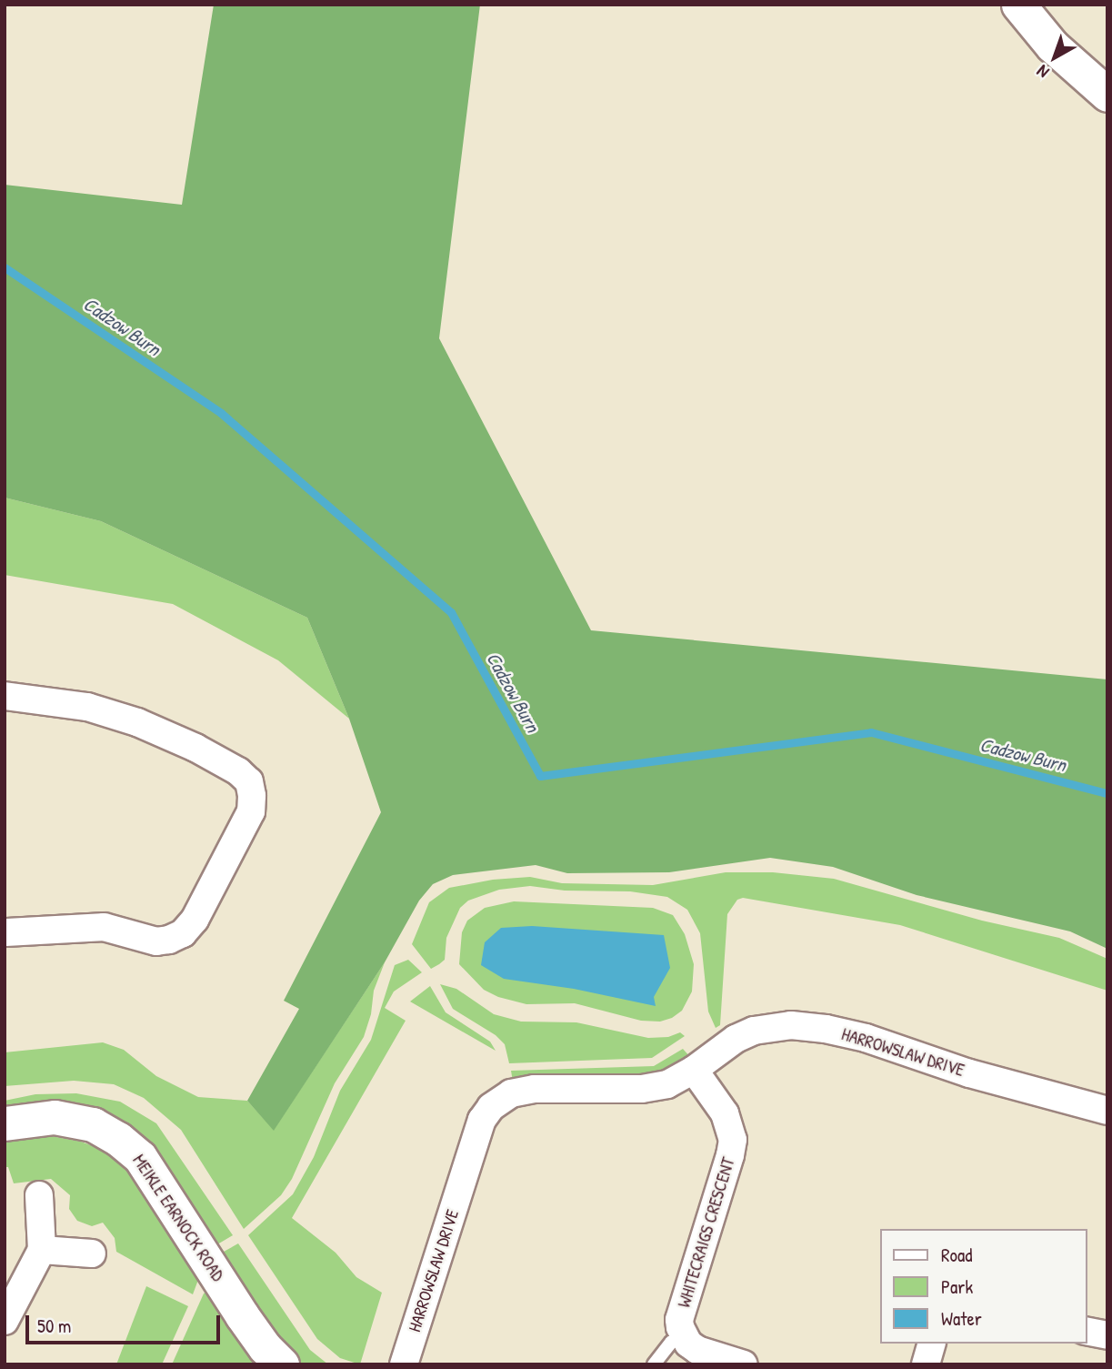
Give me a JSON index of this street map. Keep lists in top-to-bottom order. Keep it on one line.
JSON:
{"streets":{"street":["HARROWSLAW DRIVE","MEIKLE EARNOCK ROAD","WHITECRAIGS CRESCENT"]},"crossings":[["HARROWSLAW DRIVE","WHITECRAIGS CRESCENT"]],"water":["Cadzow Burn"],"legend":["Road","Park","Water"],"scale_bar":"50 m","north":"bottom left"}
